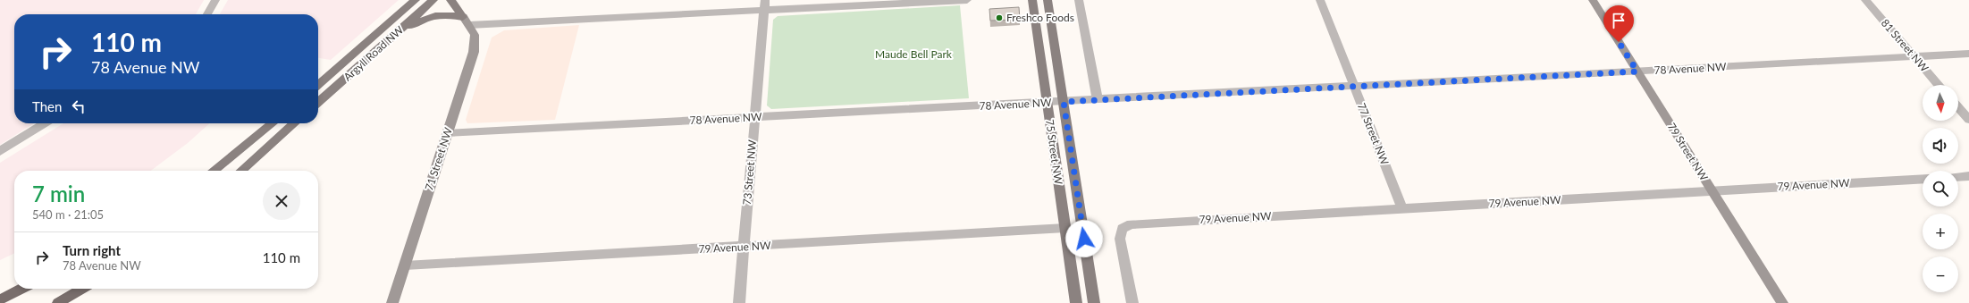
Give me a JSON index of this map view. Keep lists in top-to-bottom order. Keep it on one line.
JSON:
{"streets":{"main road":["Argyll Road NW","75 Street NW"],"street":["81 Street NW","78 Avenue NW","77 Street NW","79 Street NW","71 Street NW","73 Street NW","79 Avenue NW"]},"crossings":[["81 Street NW","78 Avenue NW"],["78 Avenue NW","77 Street NW"],["78 Avenue NW","75 Street NW"],["78 Avenue NW","79 Street NW"],["78 Avenue NW","71 Street NW"],["78 Avenue NW","73 Street NW"],["77 Street NW","79 Avenue NW"],["75 Street NW","79 Avenue NW"],["79 Street NW","79 Avenue NW"],["71 Street NW","79 Avenue NW"],["73 Street NW","79 Avenue NW"]],"parks":["Maude Bell Park"],"places":["Freshco Foods"],"north":"bottom","page":{"turn":["110 m","78 Avenue NW"],"map_buttons":["+","−"],"then":"Then","heading":["7 min","540 m · 21:05"],"list":[{"name":"Turn right","note":"78 Avenue NW","value":"110 m"}]}}
